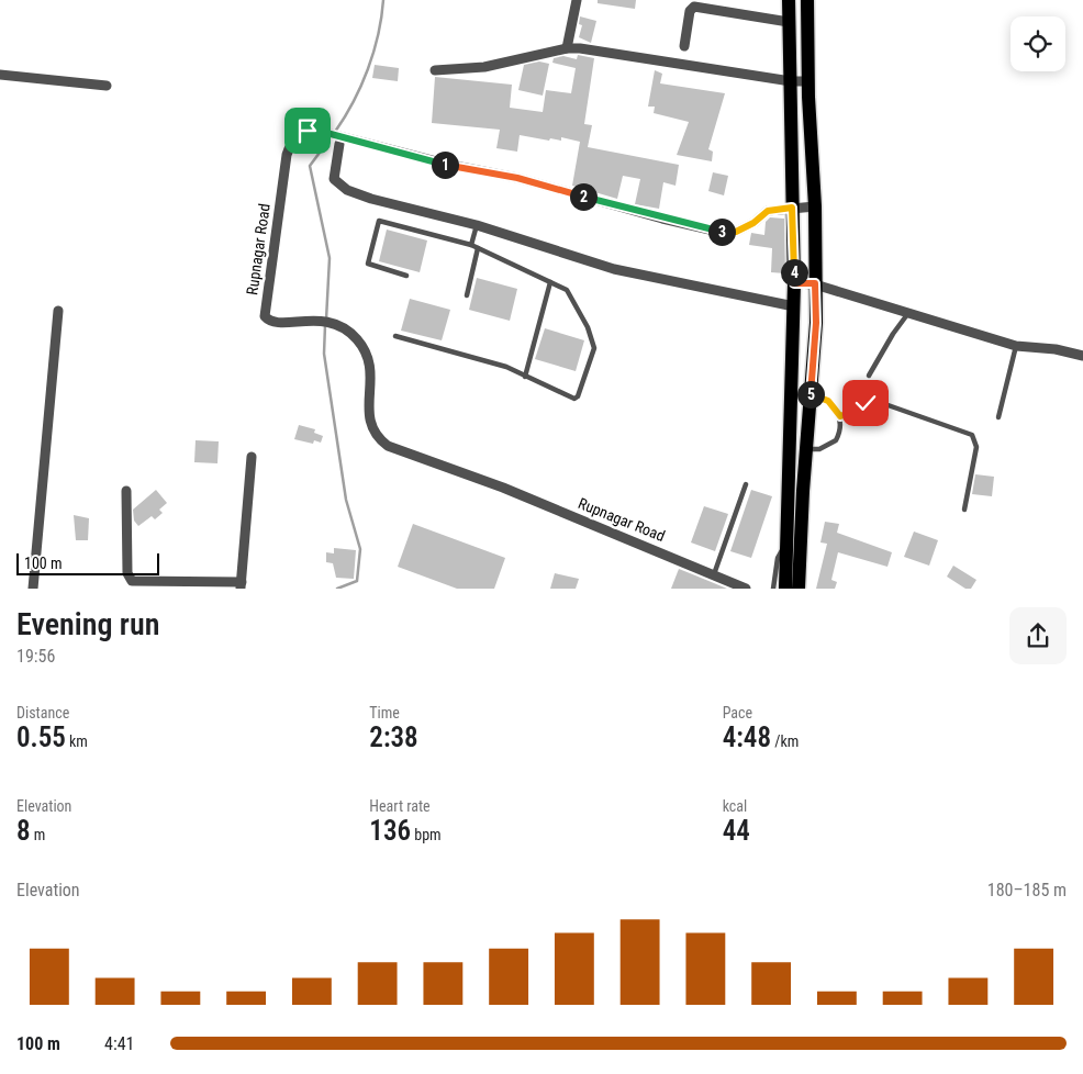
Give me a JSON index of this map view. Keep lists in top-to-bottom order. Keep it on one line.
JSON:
{"streets":{"street":["Rupnagar Road"]},"scale_bar":"100 m","page":{"pins":["1","2","3","4","5"],"scale":"100 m","heading":["Evening run","19:56"],"stats":[["Distance","0.55 km"],["Time","2:38"],["Pace","4:48 /km"],["Elevation","8 m"],["Heart rate","136 bpm"],["kcal","44"]],"chart":["Elevation","180–185 m"],"list":[{"name":"100 m","note":"4:41"}]}}
